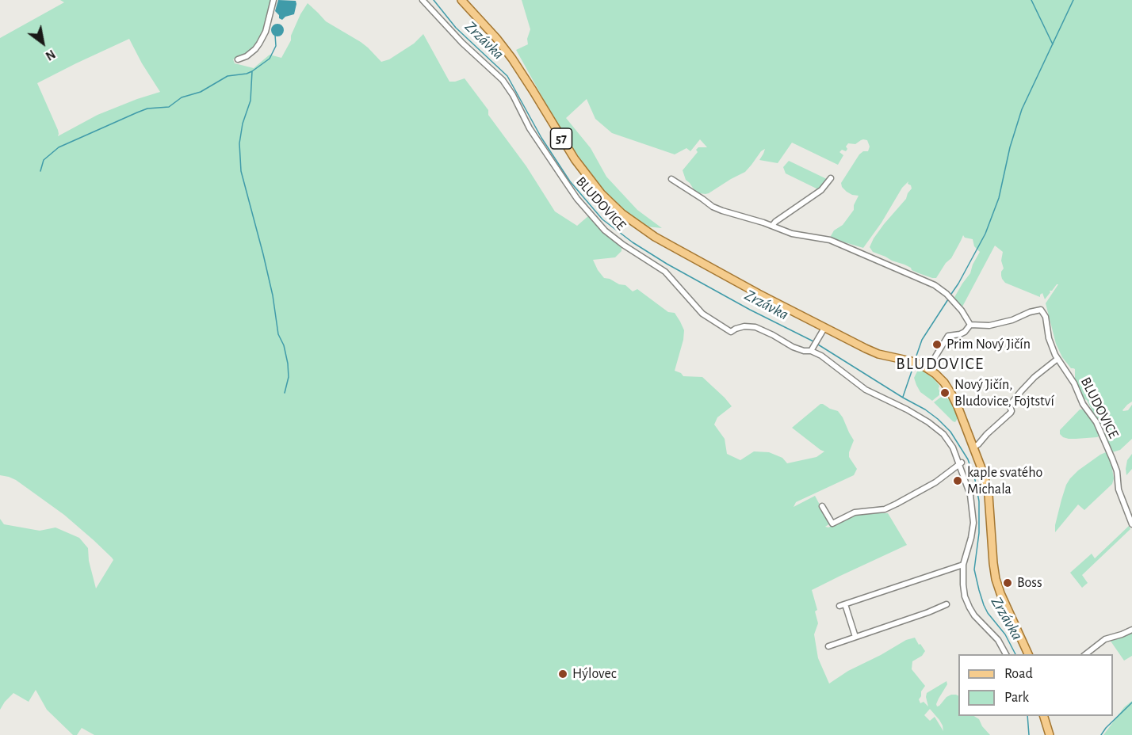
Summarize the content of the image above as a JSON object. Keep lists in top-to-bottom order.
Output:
{
  "streets": {
    "main road": ["57"],
    "street": ["BLUDOVICE"]
  },
  "crossings": [
    ["57", "BLUDOVICE"]
  ],
  "districts": ["BLUDOVICE"],
  "water": ["Zrzávka"],
  "places": [
    "Prim Nový Jičín",
    "Nový Jičín, Bludovice, Fojtství",
    "kaple svatého Michala",
    "Boss",
    "Hýlovec"
  ],
  "legend": ["Road", "Park"],
  "north": "bottom right"
}
